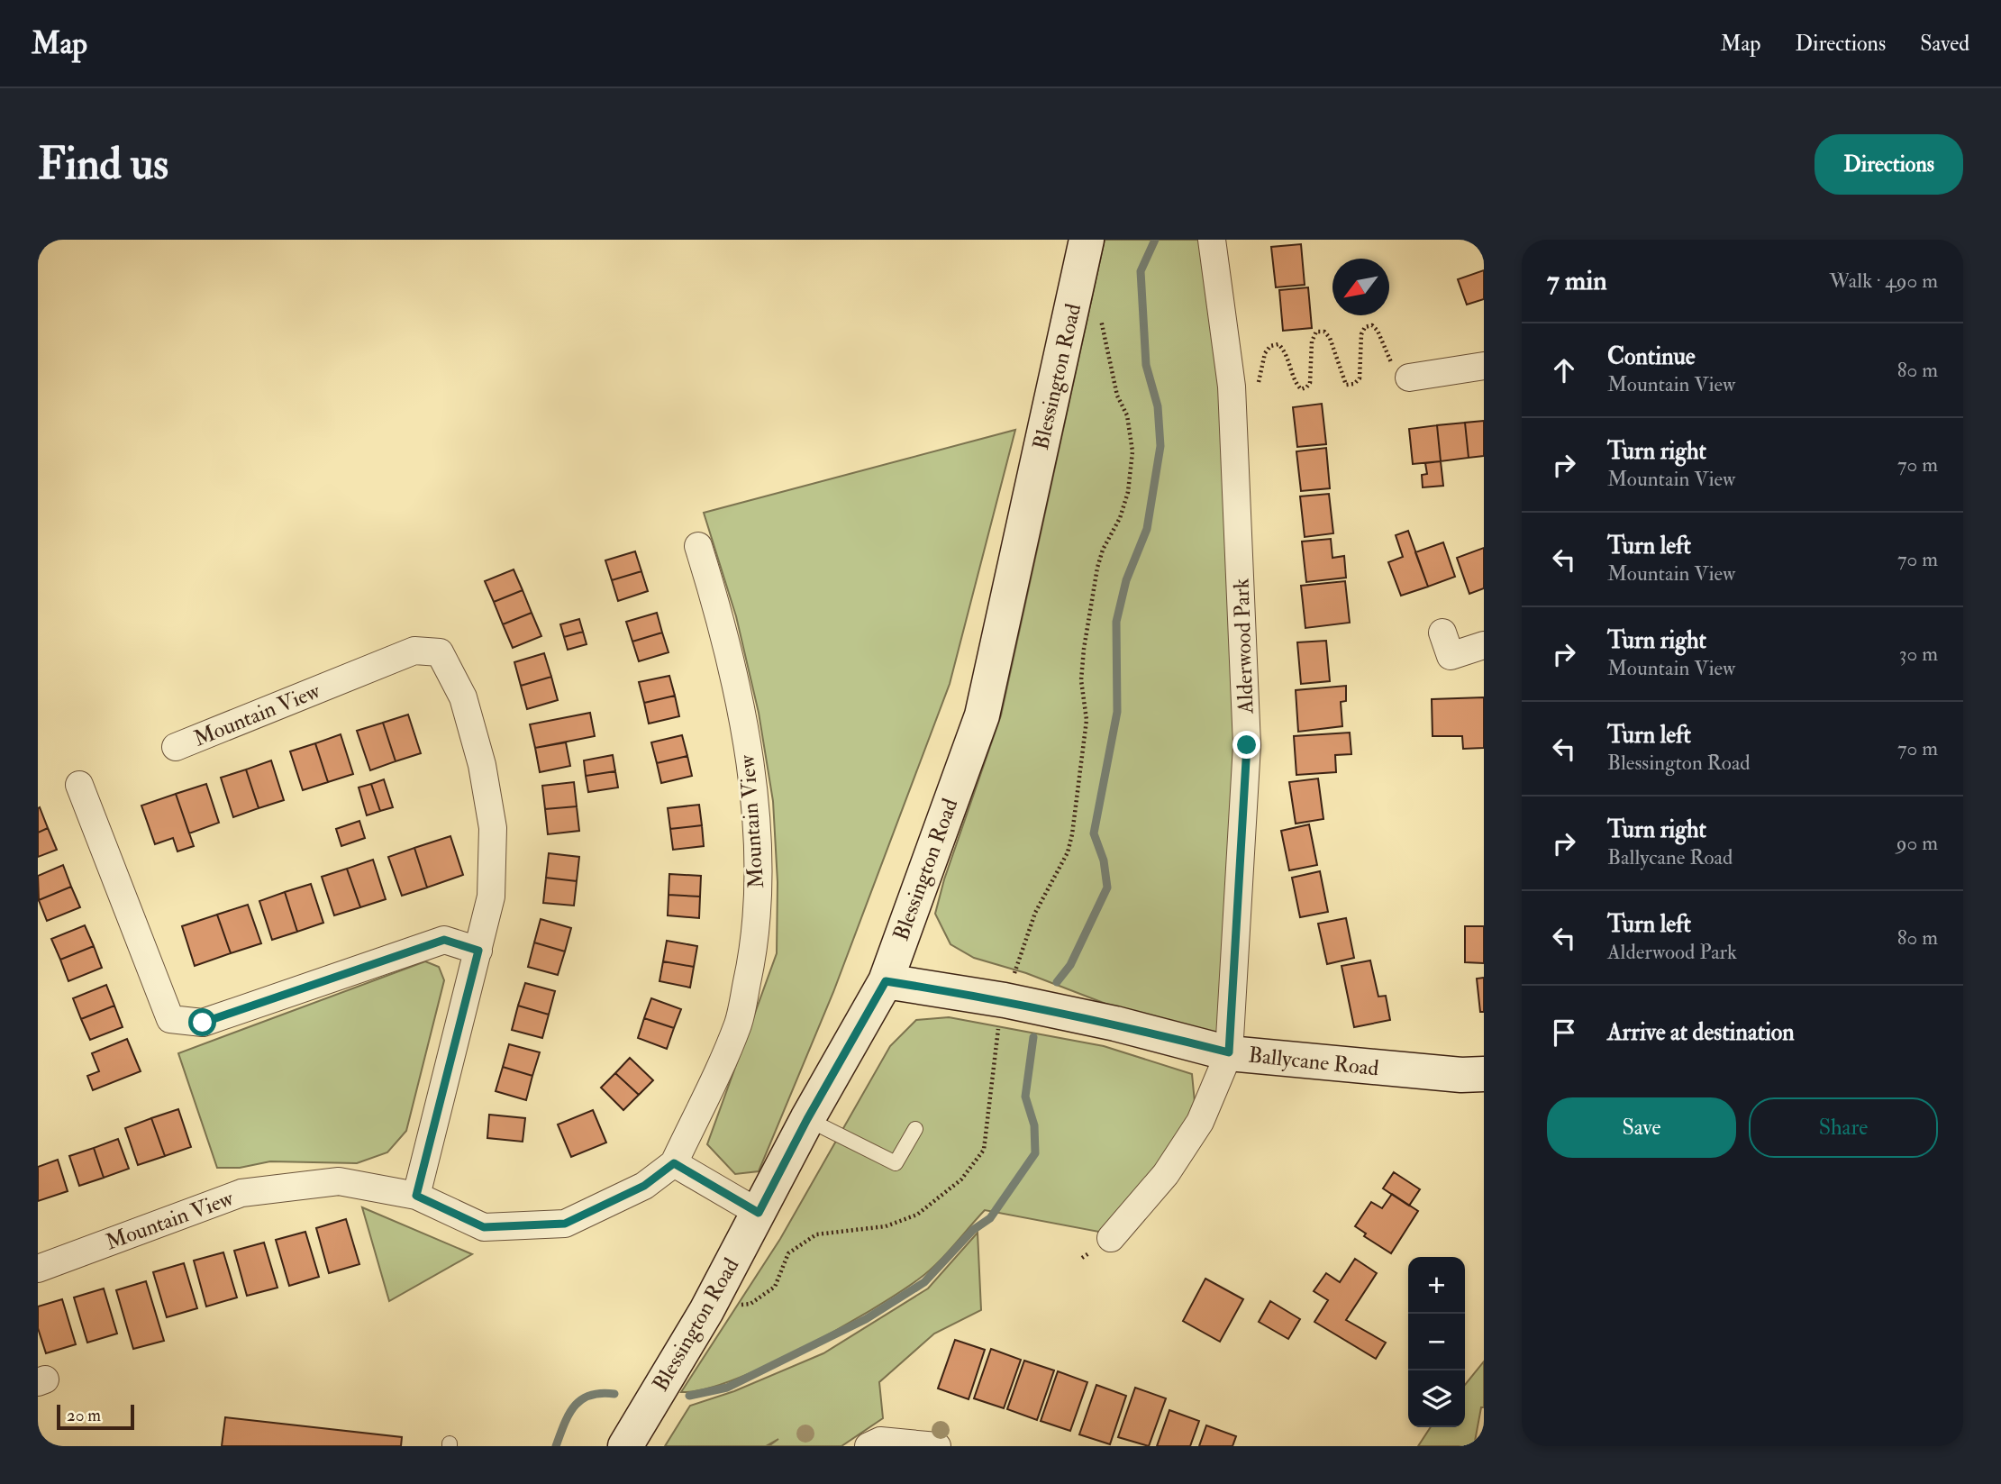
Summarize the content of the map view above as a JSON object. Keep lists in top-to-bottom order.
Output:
{
  "streets": {
    "main road": ["Blessington Road", "Ballycane Road"],
    "street": ["Alderwood Park", "Mountain View"]
  },
  "crossings": [
    ["Blessington Road", "Ballycane Road"],
    ["Alderwood Park", "Ballycane Road"]
  ],
  "scale_bar": "20 m",
  "north": "bottom left",
  "page": {
    "header": "Map",
    "nav": ["Map", "Directions", "Saved"],
    "buttons": [
      "Directions",
      ["Save", "Share"]
    ],
    "title": "Find us",
    "heading": ["7 min", "Walk · 490 m"],
    "list": [
      ["Continue", "Mountain View", "80 m"],
      ["Turn right", "Mountain View", "70 m"],
      ["Turn left", "Mountain View", "70 m"],
      ["Turn right", "Mountain View", "30 m"],
      ["Turn left", "Blessington Road", "70 m"],
      ["Turn right", "Ballycane Road", "90 m"],
      ["Turn left", "Alderwood Park", "80 m"],
      "Arrive at destination"
    ],
    "map_buttons": ["+", "−"],
    "scale": "20 m"
  }
}
